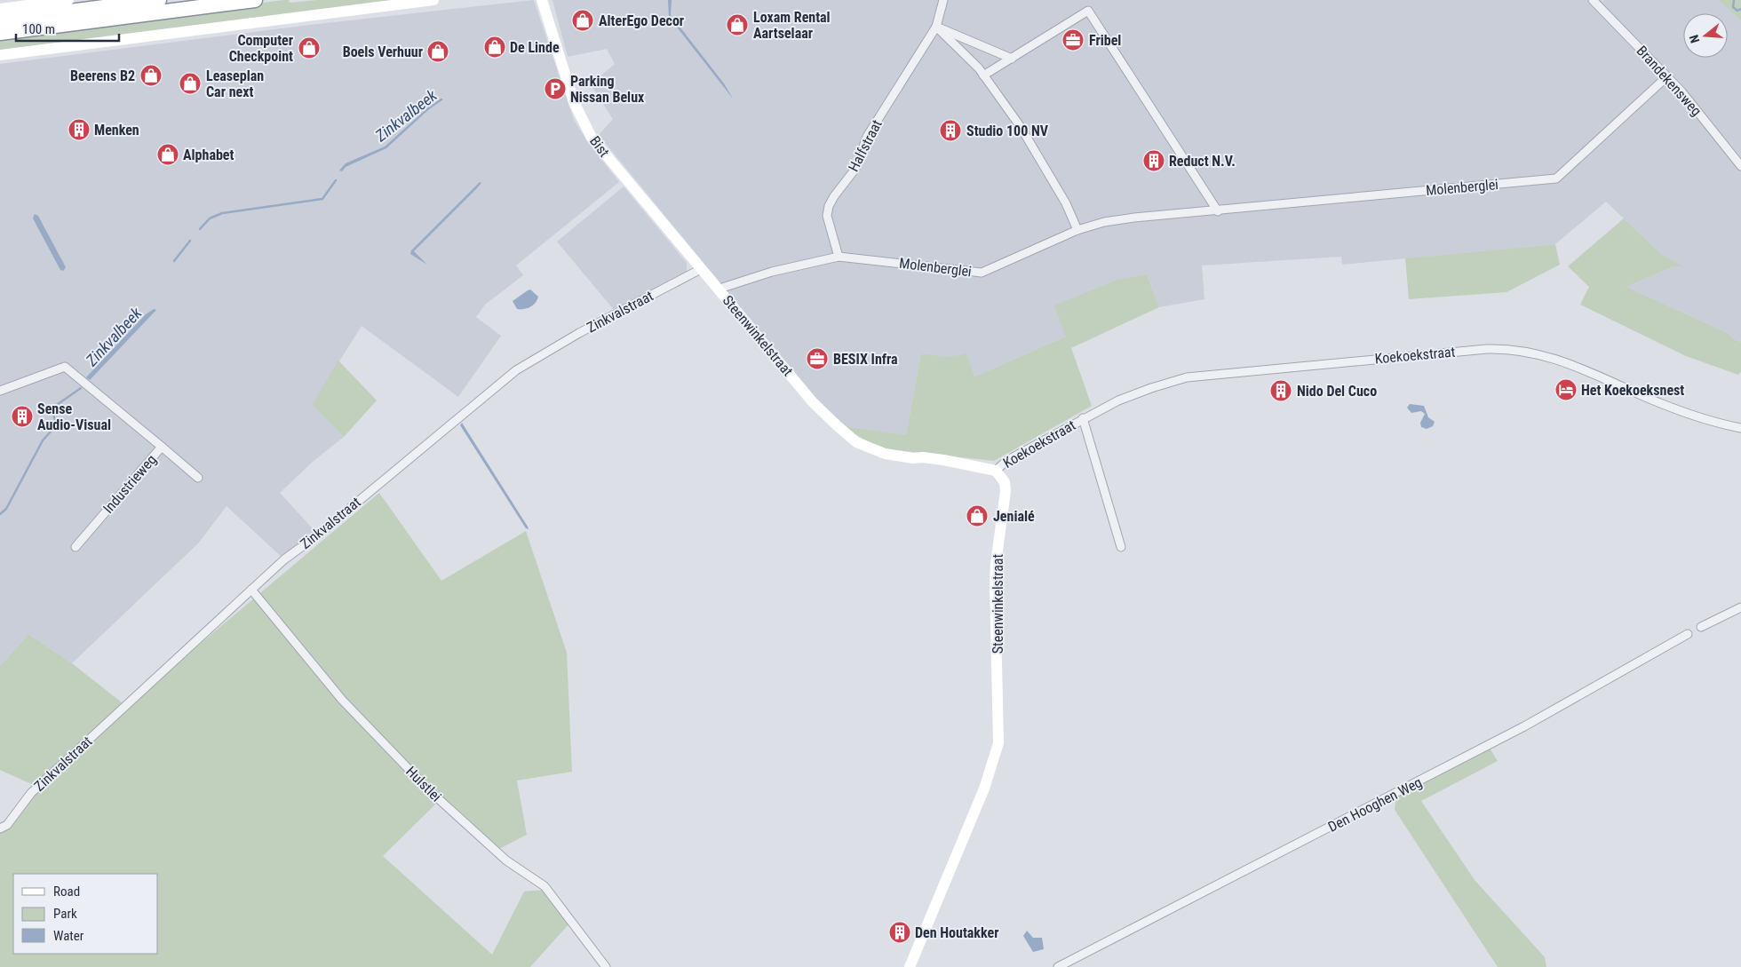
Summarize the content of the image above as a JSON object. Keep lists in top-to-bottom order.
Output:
{
  "streets": {
    "street": [
      "Brandekensweg",
      "Halfstraat",
      "Bist",
      "Molenberglei",
      "Zinkvalstraat",
      "Steenwinkelstraat",
      "Koekoekstraat",
      "Industrieweg",
      "Hulstlei",
      "Den Hooghen Weg"
    ]
  },
  "crossings": [
    ["Brandekensweg", "Molenberglei"],
    ["Halfstraat", "Molenberglei"],
    ["Bist", "Zinkvalstraat"],
    ["Bist", "Steenwinkelstraat"],
    ["Zinkvalstraat", "Steenwinkelstraat"],
    ["Zinkvalstraat", "Hulstlei"],
    ["Steenwinkelstraat", "Koekoekstraat"]
  ],
  "water": ["Zinkvalbeek"],
  "places": {
    "shop": [
      "AlterEgo Decor",
      "Loxam Rental Aartselaar",
      "De Linde",
      "Computer Checkpoint",
      "Boels Verhuur",
      "Beerens B2",
      "Leaseplan Car next",
      "Alphabet",
      "Jenialé"
    ],
    "office": ["Fribel", "BESIX Infra"],
    "parking": ["Parking Nissan Belux"],
    "building": [
      "Menken",
      "Studio 100 NV",
      "Reduct N.V.",
      "Nido Del Cuco",
      "Sense Audio-Visual",
      "Den Houtakker"
    ],
    "hotel": ["Het Koekoeksnest"]
  },
  "legend": ["Road", "Park", "Water"],
  "scale_bar": "100 m",
  "north": "left"
}
